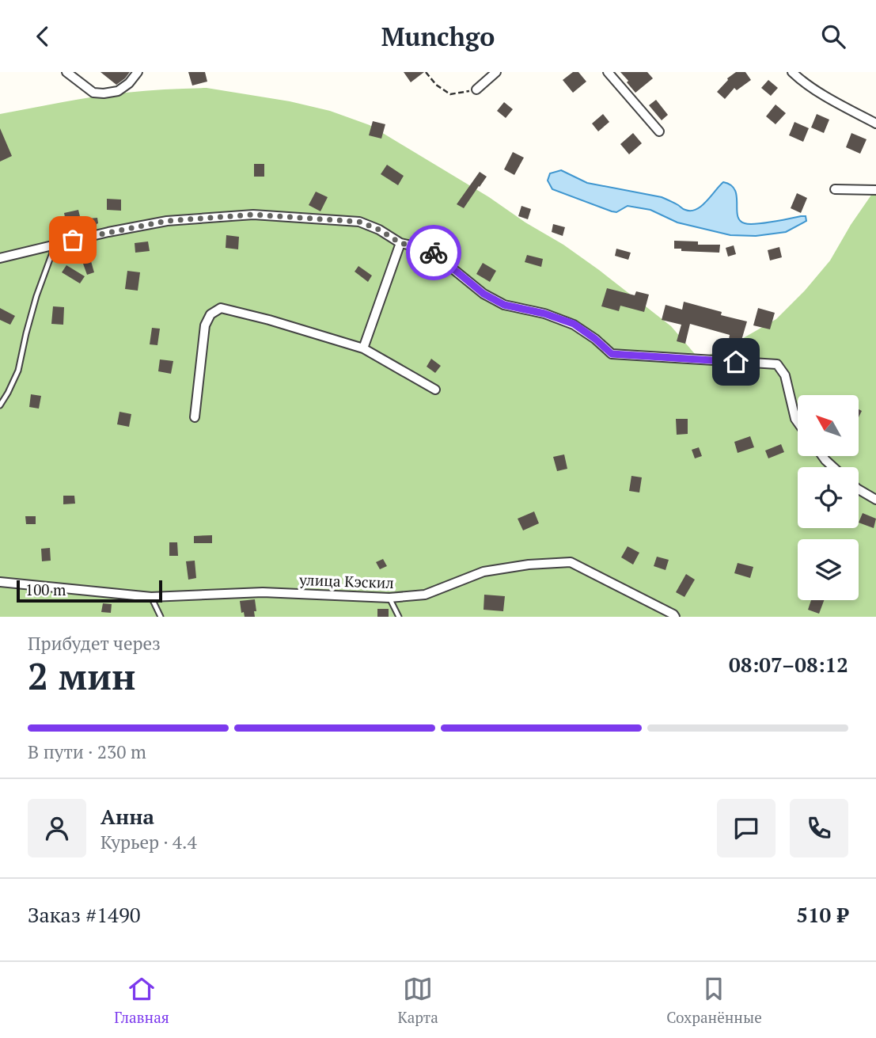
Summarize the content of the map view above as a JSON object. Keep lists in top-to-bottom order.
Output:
{
  "streets": {
    "street": ["улица Кэскил"]
  },
  "scale_bar": "100 m",
  "north": "top left",
  "page": {
    "header": "Munchgo",
    "scale": "100 m",
    "heading": ["2 мин", "Прибудет через", "08:07–08:12"],
    "panel": [
      "Анна",
      "Курьер · 4.4",
      "Заказ #1490",
      "510 ₽"
    ],
    "bar": "В пути · 230 m",
    "tabs": ["Главная", "Карта", "Сохранённые"]
  }
}
